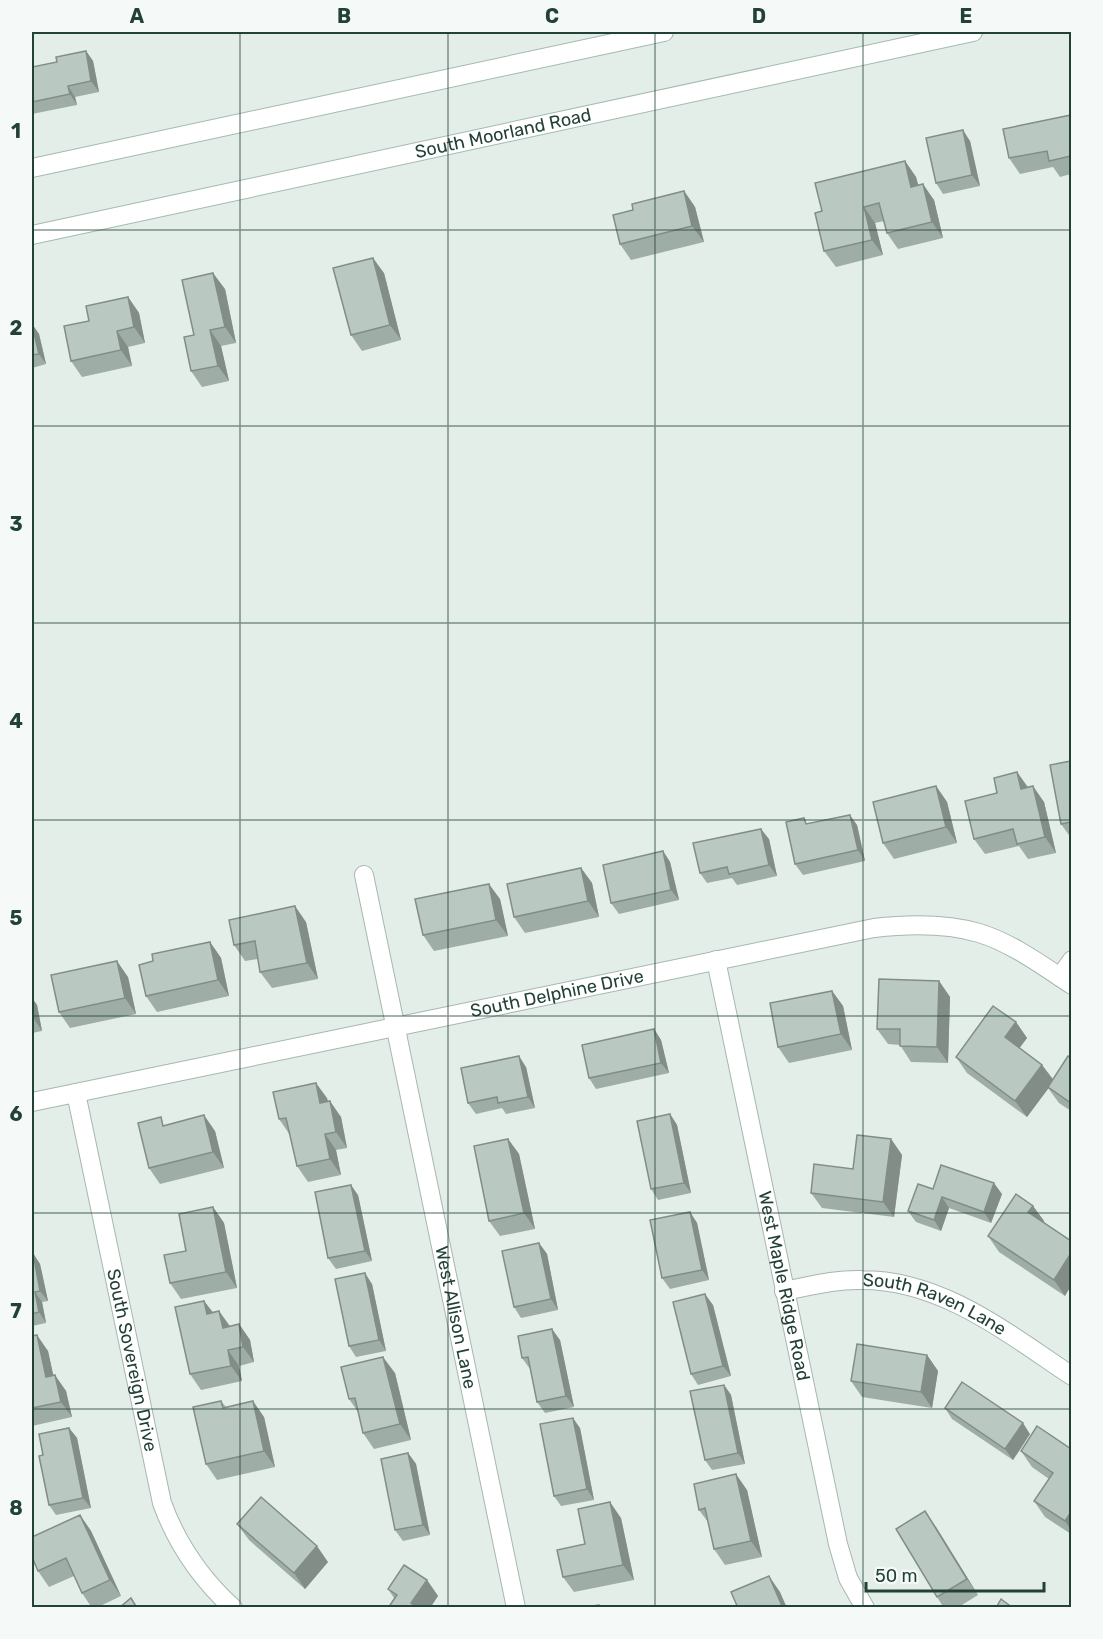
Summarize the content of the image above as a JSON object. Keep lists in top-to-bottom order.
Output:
{
  "streets": {
    "street": [
      "South Moorland Road",
      "South Delphine Drive",
      "West Maple Ridge Road",
      "South Raven Lane",
      "West Allison Lane",
      "South Sovereign Drive"
    ]
  },
  "crossings": [
    ["South Delphine Drive", "West Maple Ridge Road"],
    ["South Delphine Drive", "West Allison Lane"],
    ["South Delphine Drive", "South Sovereign Drive"],
    ["West Maple Ridge Road", "South Raven Lane"]
  ],
  "scale_bar": "50 m",
  "grid": {
    "columns": [
      "A",
      "B",
      "C",
      "D",
      "E"
    ],
    "rows": [
      "1",
      "2",
      "3",
      "4",
      "5",
      "6",
      "7",
      "8"
    ]
  }
}
